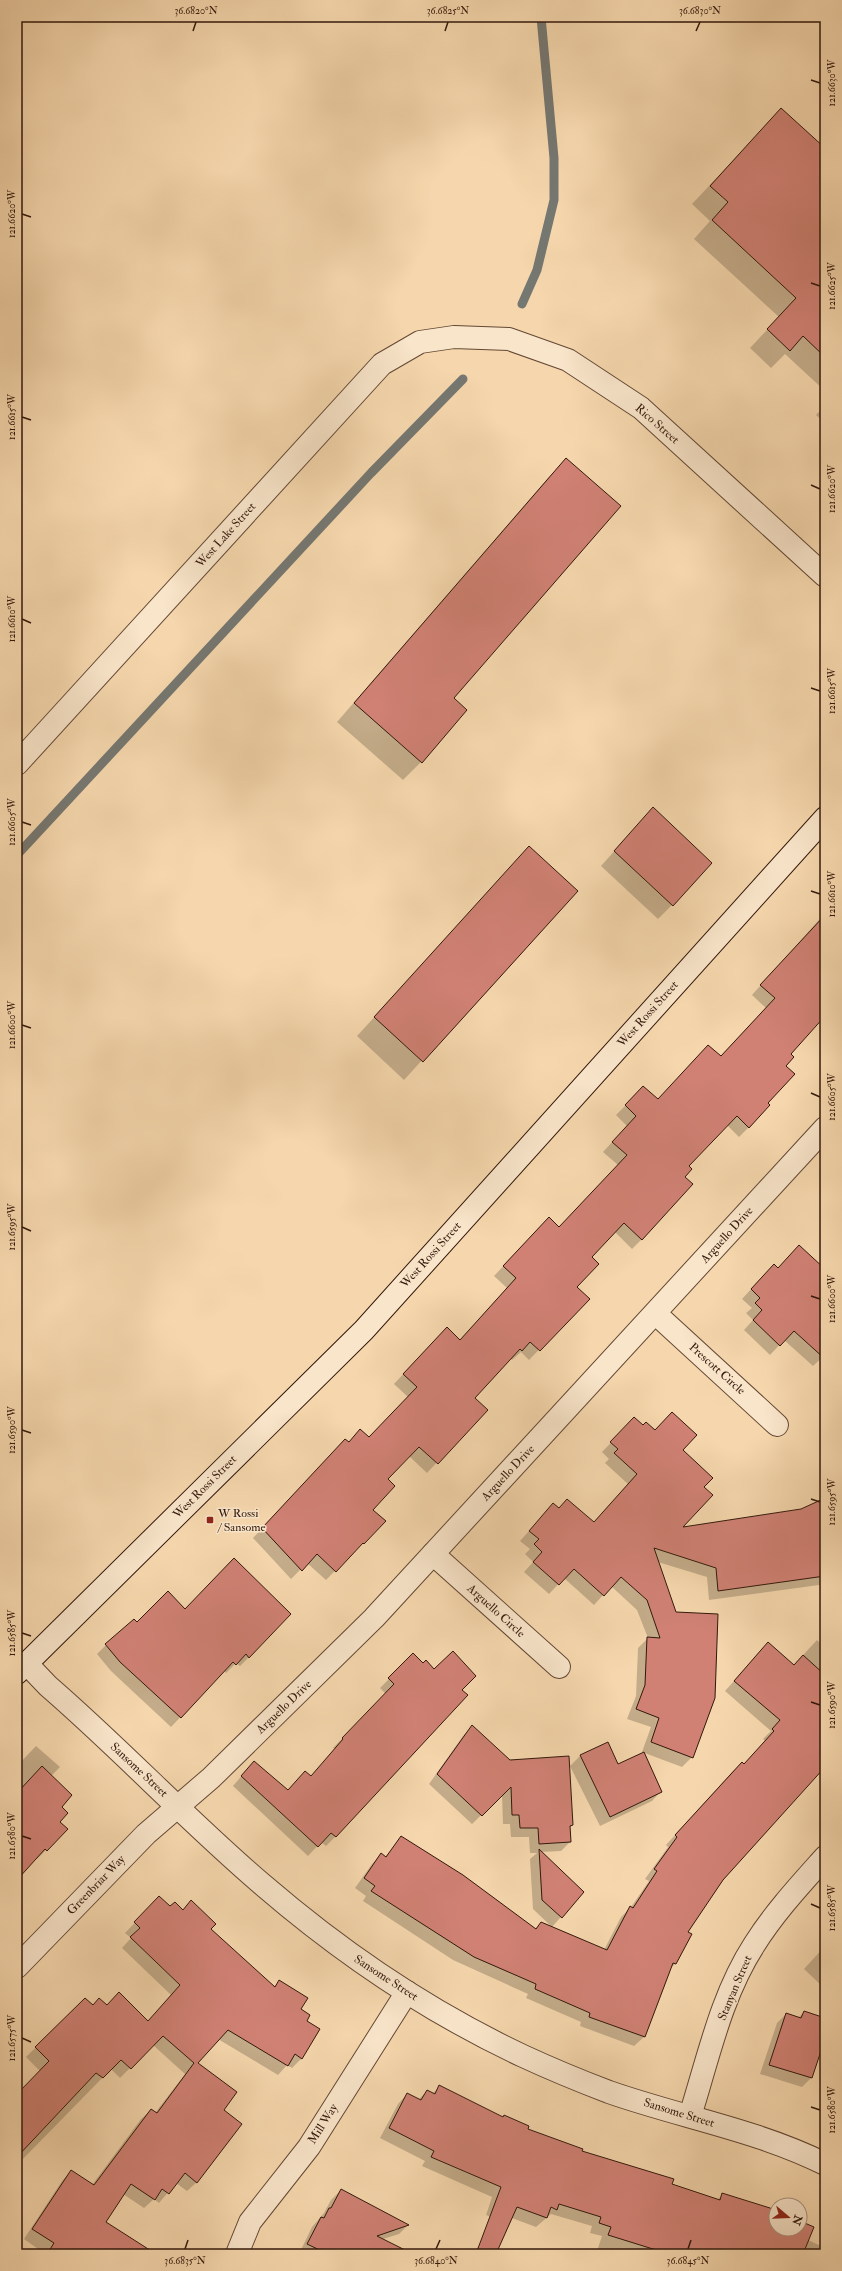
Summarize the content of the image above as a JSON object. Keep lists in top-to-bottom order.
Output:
{
  "streets": {
    "street": [
      "Rico Street",
      "West Lake Street",
      "West Rossi Street",
      "Arguello Drive",
      "Prescott Circle",
      "Arguello Circle",
      "Sansome Street",
      "Greenbriar Way",
      "Stanyan Street",
      "Mill Way"
    ]
  },
  "crossings": [
    ["Rico Street", "West Lake Street"],
    ["West Rossi Street", "Sansome Street"],
    ["Arguello Drive", "Prescott Circle"],
    ["Arguello Drive", "Arguello Circle"],
    ["Arguello Drive", "Sansome Street"],
    ["Arguello Drive", "Greenbriar Way"],
    ["Sansome Street", "Greenbriar Way"],
    ["Sansome Street", "Stanyan Street"],
    ["Sansome Street", "Mill Way"]
  ],
  "places": {
    "transit": ["W Rossi / Sansome"]
  },
  "north": "right",
  "coordinates": [
    "36.6820°N",
    "36.6825°N",
    "36.6830°N",
    "121.6630°W",
    "121.6620°W",
    "121.6625°W",
    "121.6615°W",
    "121.6610°W",
    "121.6605°W",
    "121.6600°W",
    "121.6595°W",
    "121.6590°W",
    "121.6585°W",
    "121.6580°W",
    "121.6575°W",
    "36.6835°N",
    "36.6840°N",
    "36.6845°N"
  ]
}
